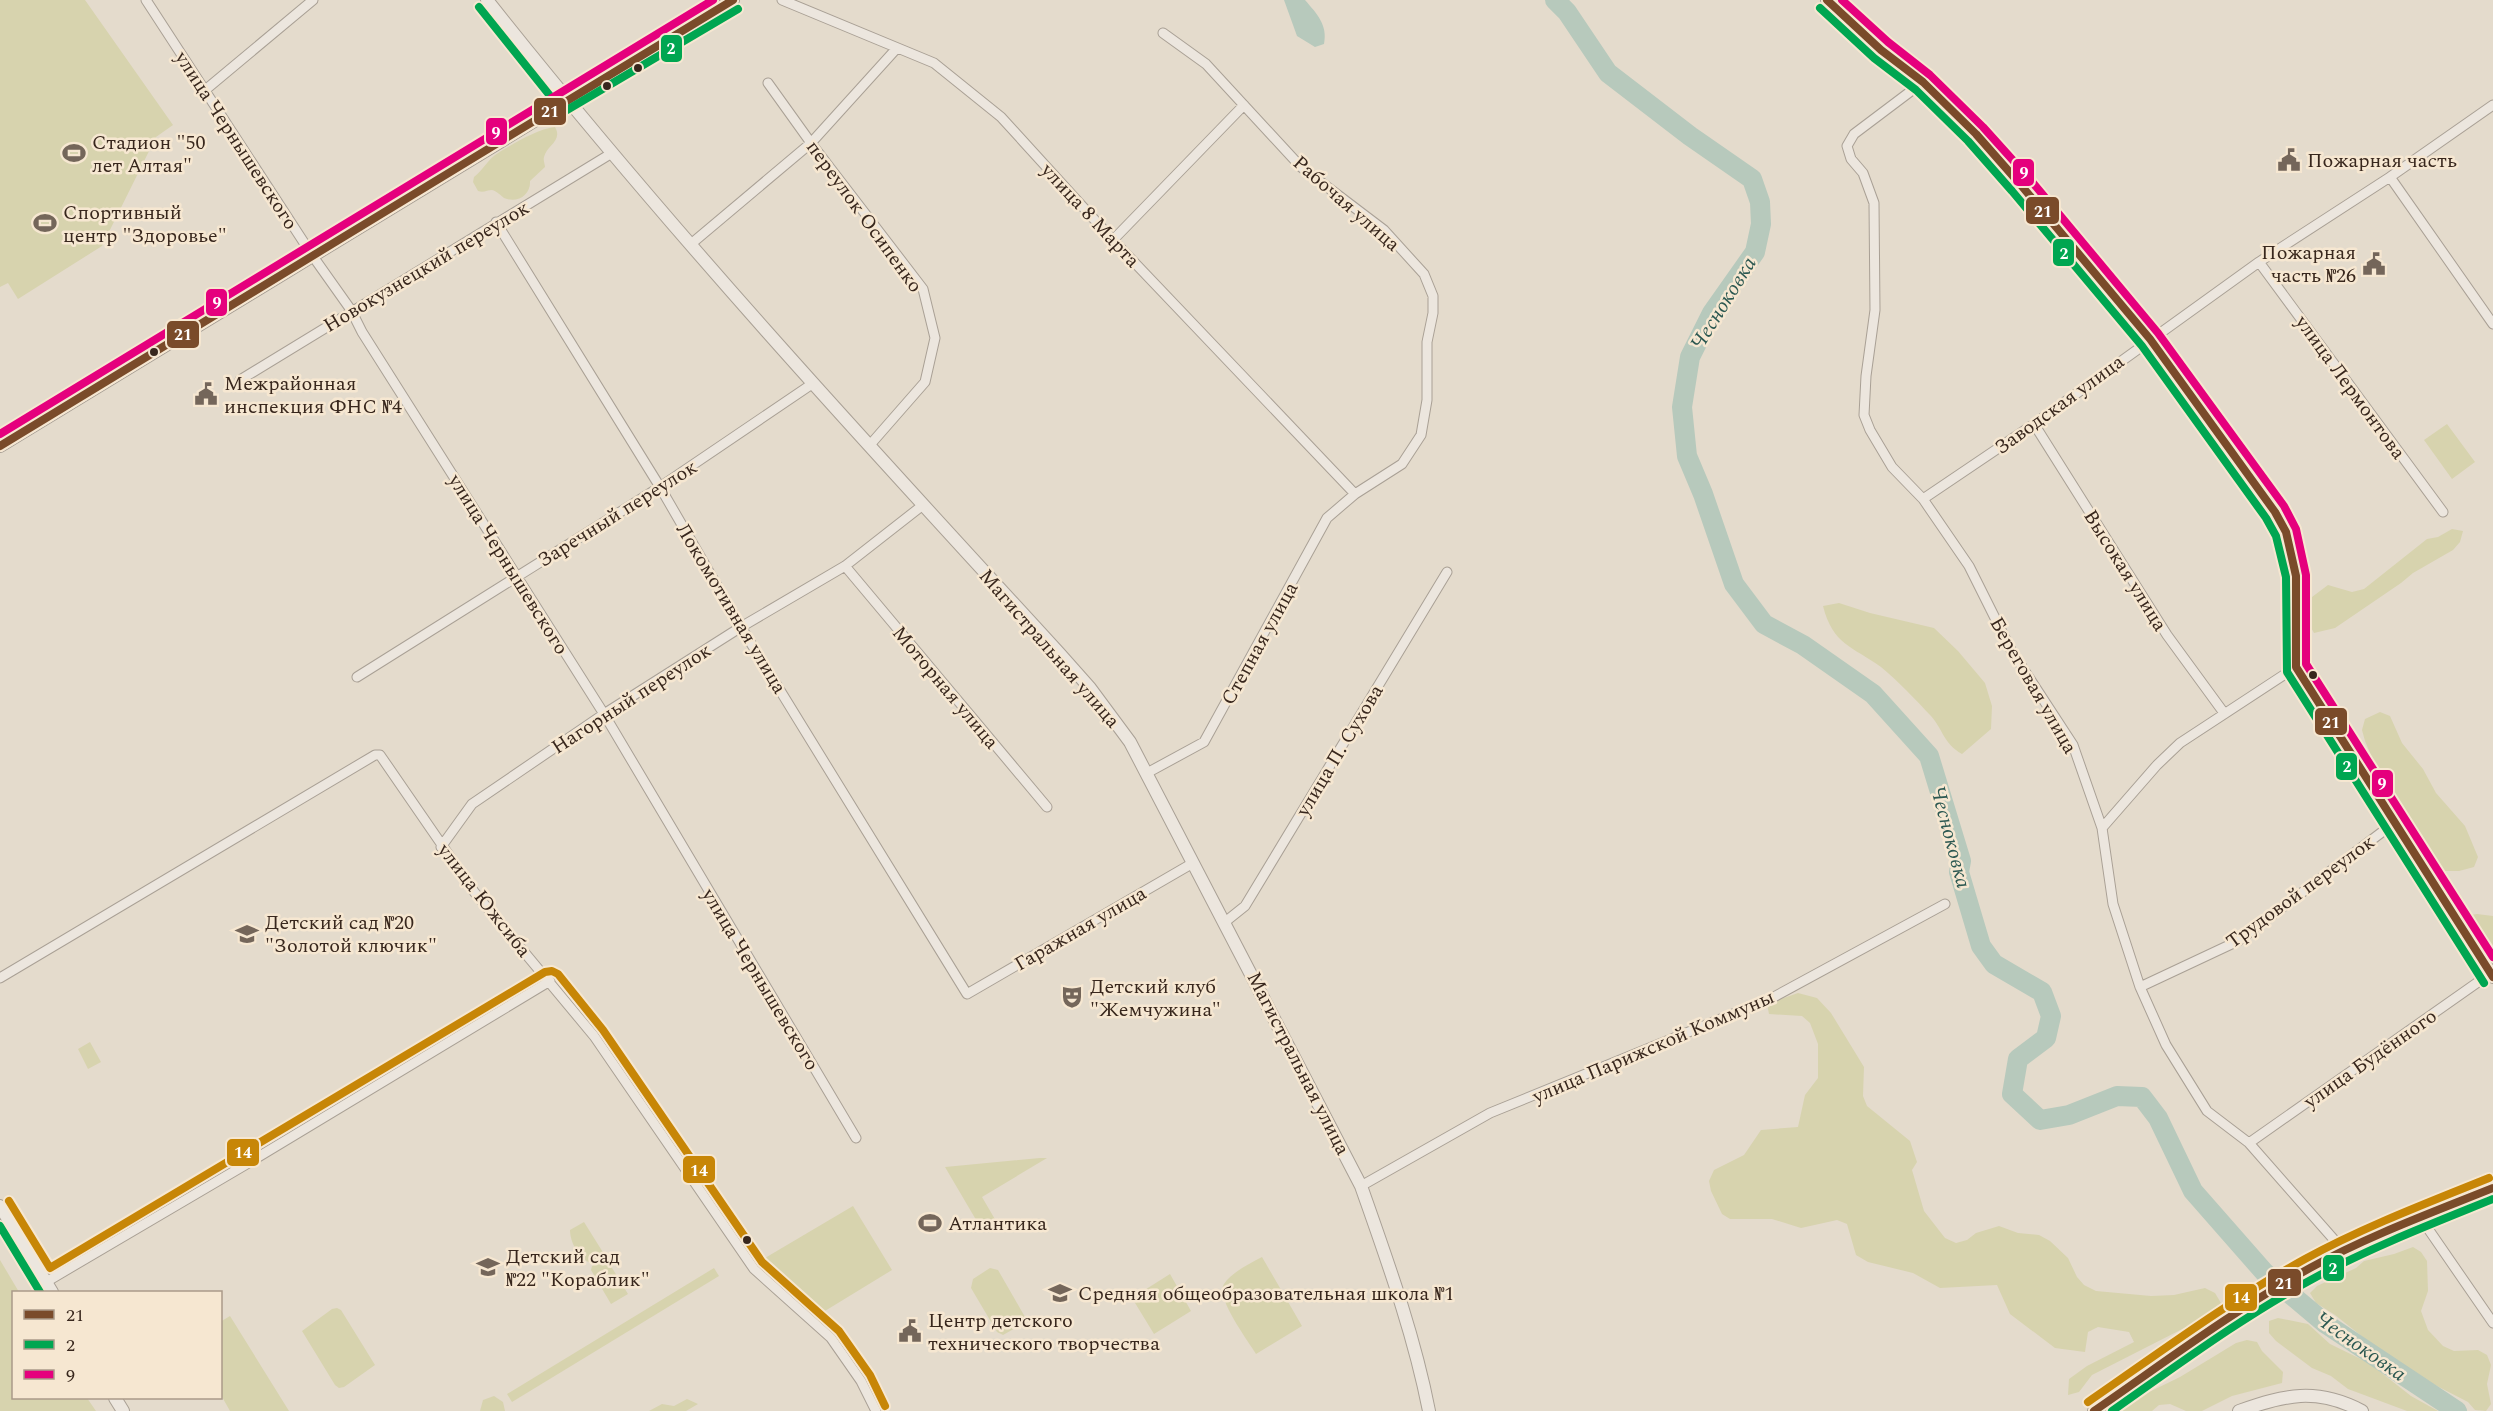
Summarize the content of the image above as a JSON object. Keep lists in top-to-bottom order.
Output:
{
  "streets": {
    "street": [
      "улица Чернышевского",
      "Рабочая улица",
      "улица 8 Марта",
      "переулок Осипенко",
      "Новокузнецкий переулок",
      "улица Лермонтова",
      "Заводская улица",
      "Заречный переулок",
      "Высокая улица",
      "Локомотивная улица",
      "Степная улица",
      "Магистральная улица",
      "Береговая улица",
      "Моторная улица",
      "Нагорный переулок",
      "улица П. Сухова",
      "Трудовой переулок",
      "улица Южсиба",
      "Гаражная улица",
      "улица Парижской Коммуны",
      "улица Будённого"
    ]
  },
  "crossings": [
    ["улица Чернышевского", "Новокузнецкий переулок"],
    ["улица Чернышевского", "Заречный переулок"],
    ["улица Чернышевского", "Нагорный переулок"],
    ["Рабочая улица", "улица 8 Марта"],
    ["Рабочая улица", "Степная улица"],
    ["улица 8 Марта", "Степная улица"],
    ["переулок Осипенко", "Магистральная улица"],
    ["Новокузнецкий переулок", "Локомотивная улица"],
    ["Новокузнецкий переулок", "Магистральная улица"],
    ["улица Лермонтова", "Заводская улица"],
    ["Заводская улица", "Высокая улица"],
    ["Заводская улица", "Береговая улица"],
    ["Заречный переулок", "Локомотивная улица"],
    ["Заречный переулок", "Магистральная улица"],
    ["Локомотивная улица", "Нагорный переулок"],
    ["Локомотивная улица", "Гаражная улица"],
    ["Степная улица", "Магистральная улица"],
    ["Магистральная улица", "Нагорный переулок"],
    ["Магистральная улица", "улица П. Сухова"],
    ["Магистральная улица", "Гаражная улица"],
    ["Магистральная улица", "улица Парижской Коммуны"],
    ["Береговая улица", "Трудовой переулок"],
    ["Береговая улица", "улица Будённого"],
    ["Моторная улица", "Нагорный переулок"],
    ["Нагорный переулок", "улица Южсиба"]
  ],
  "water": ["Чесноковка"],
  "places": {
    "sports": ["Стадион \"50 лет Алтая\"", "Спортивный центр \"Здоровье\"", "Атлантика"],
    "public building": [
      "Пожарная часть",
      "Пожарная часть №26",
      "Межрайонная инспекция ФНС №4",
      "Центр детского технического творчества"
    ],
    "school or university": ["Детский сад №20 \"Золотой ключик\"", "Детский сад №22 \"Кораблик\"", "Средняя общеобразовательная школа №1"],
    "theatre": ["Детский клуб \"Жемчужина\""]
  },
  "lines": [
    "transit line 21",
    "transit line 9",
    "transit line 2",
    "transit line 14"
  ],
  "legend": ["21", "2", "9"]
}
